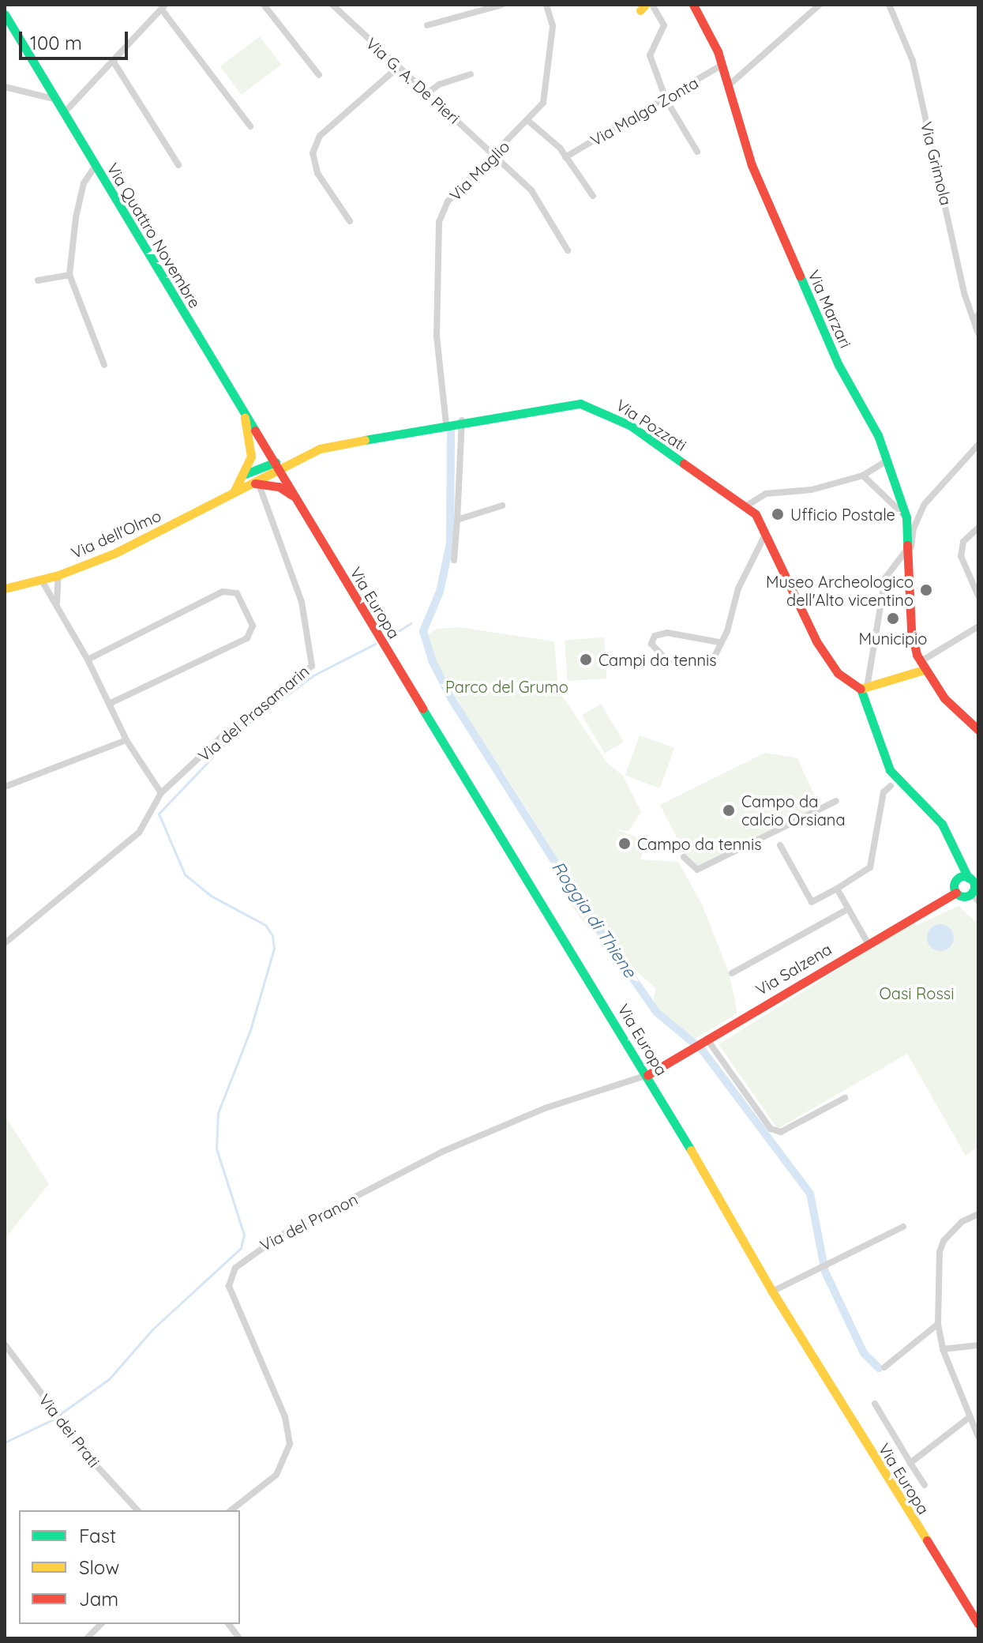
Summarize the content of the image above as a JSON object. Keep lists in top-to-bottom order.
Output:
{
  "streets": {
    "main road": [
      "Via Quattro Novembre",
      "Via Marzari",
      "Via Pozzati",
      "Via dell'Olmo",
      "Via Europa",
      "Via Salzena"
    ],
    "street": [
      "Via G. A. De Pieri",
      "Via Malga Zonta",
      "Via Grimola",
      "Via Maglio",
      "Via del Prasamarin",
      "Via del Pranon",
      "Via dei Prati"
    ]
  },
  "crossings": [
    ["Via G. A. De Pieri", "Via Maglio"],
    ["Via Malga Zonta", "Via Marzari"],
    ["Via Maglio", "Via Pozzati"],
    ["Via Quattro Novembre", "Via Pozzati"],
    ["Via Quattro Novembre", "Via dell'Olmo"],
    ["Via Quattro Novembre", "Via Europa"],
    ["Via Pozzati", "Via dell'Olmo"],
    ["Via Pozzati", "Via Europa"],
    ["Via dell'Olmo", "Via Europa"],
    ["Via dell'Olmo", "Via del Prasamarin"],
    ["Via Europa", "Via Salzena"],
    ["Via Europa", "Via del Pranon"],
    ["Via Salzena", "Via del Pranon"]
  ],
  "water": ["Roggia di Thiene"],
  "parks": ["Parco del Grumo", "Oasi Rossi"],
  "places": [
    "Ufficio Postale",
    "Museo Archeologico dell'Alto vicentino",
    "Municipio",
    "Campi da tennis",
    "Campo da calcio Orsiana",
    "Campo da tennis"
  ],
  "legend": ["Fast", "Slow", "Jam"],
  "scale_bar": "100 m"
}
